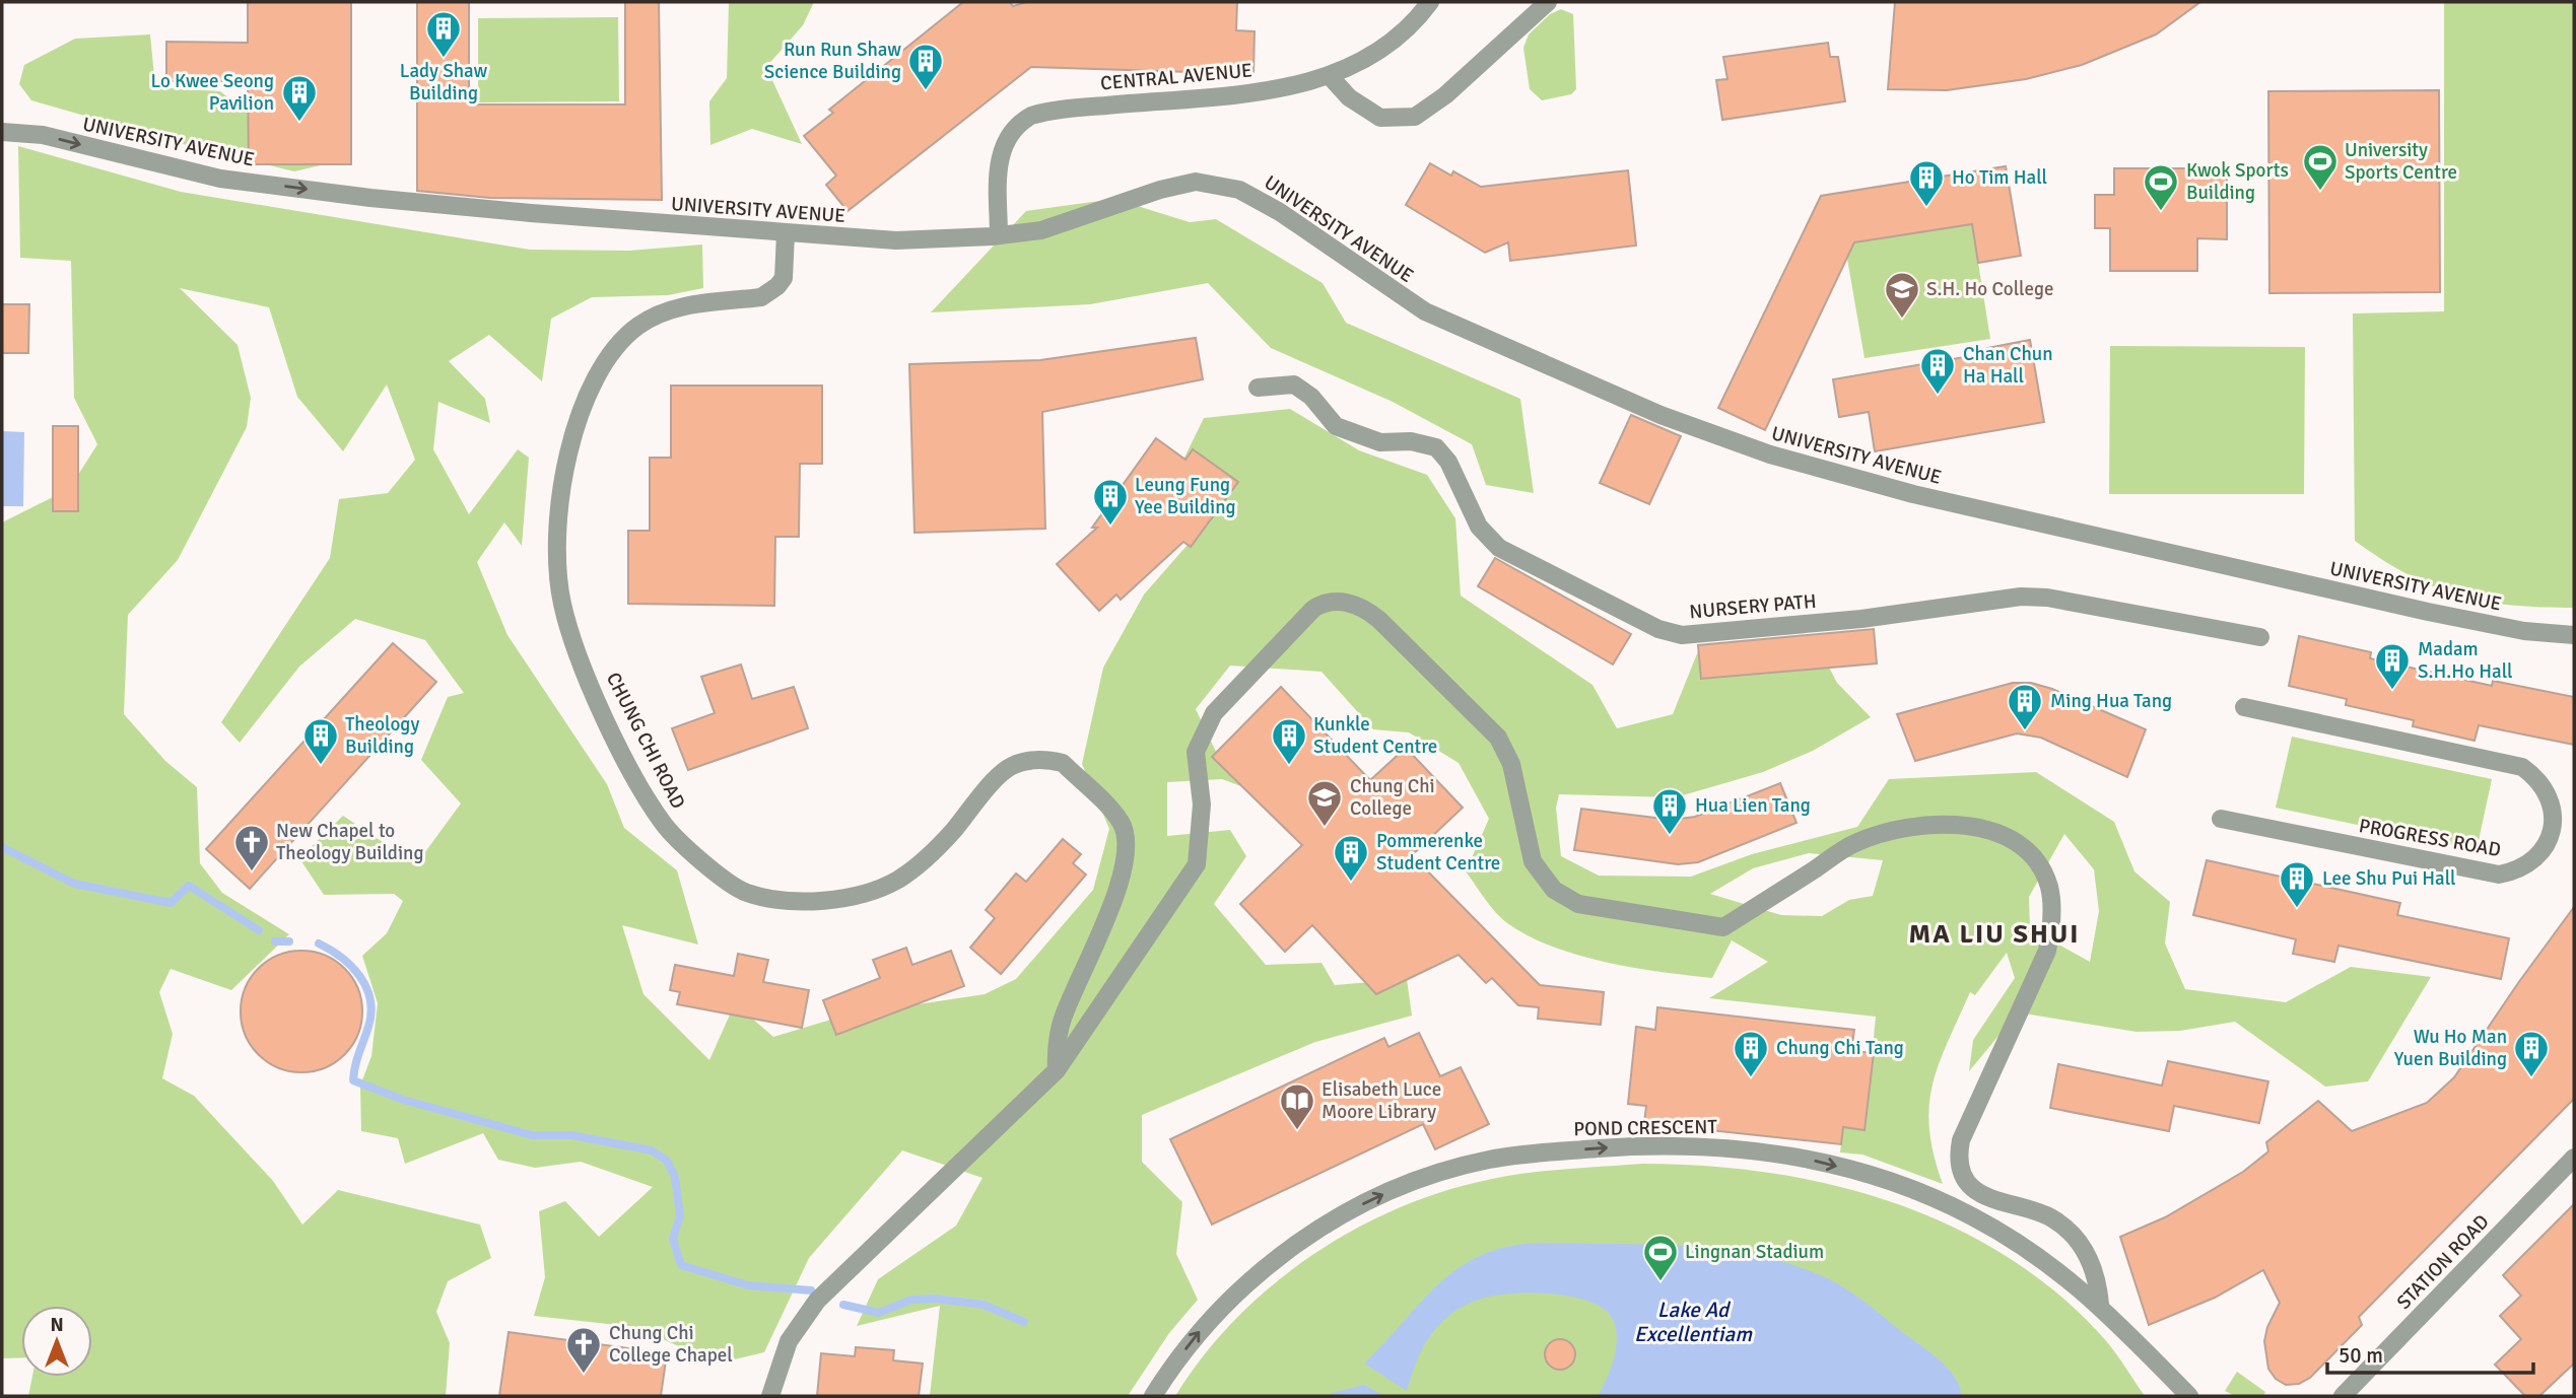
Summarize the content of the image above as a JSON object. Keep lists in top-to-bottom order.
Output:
{
  "streets": {
    "street": [
      "CENTRAL AVENUE",
      "UNIVERSITY AVENUE",
      "NURSERY PATH",
      "CHUNG CHI ROAD",
      "PROGRESS ROAD",
      "POND CRESCENT",
      "STATION ROAD"
    ]
  },
  "crossings": [
    ["CENTRAL AVENUE", "UNIVERSITY AVENUE"],
    ["UNIVERSITY AVENUE", "CHUNG CHI ROAD"]
  ],
  "one_way": ["POND CRESCENT"],
  "districts": ["MA LIU SHUI"],
  "water": ["Lake Ad Excellentiam"],
  "places": {
    "building": [
      "Lady Shaw Building",
      "Run Run Shaw Science Building",
      "Lo Kwee Seong Pavilion",
      "Ho Tim Hall",
      "Chan Chun Ha Hall",
      "Leung Fung Yee Building",
      "Madam S.H.Ho Hall",
      "Ming Hua Tang",
      "Theology Building",
      "Kunkle Student Centre",
      "Hua Lien Tang",
      "Pommerenke Student Centre",
      "Lee Shu Pui Hall",
      "Chung Chi Tang",
      "Wu Ho Man Yuen Building"
    ],
    "sports": ["University Sports Centre", "Kwok Sports Building", "Lingnan Stadium"],
    "school or university": ["S.H. Ho College", "Chung Chi College"],
    "church": ["New Chapel to Theology Building", "Chung Chi College Chapel"],
    "library": ["Elisabeth Luce Moore Library"]
  },
  "scale_bar": "50 m",
  "north": "top"
}
